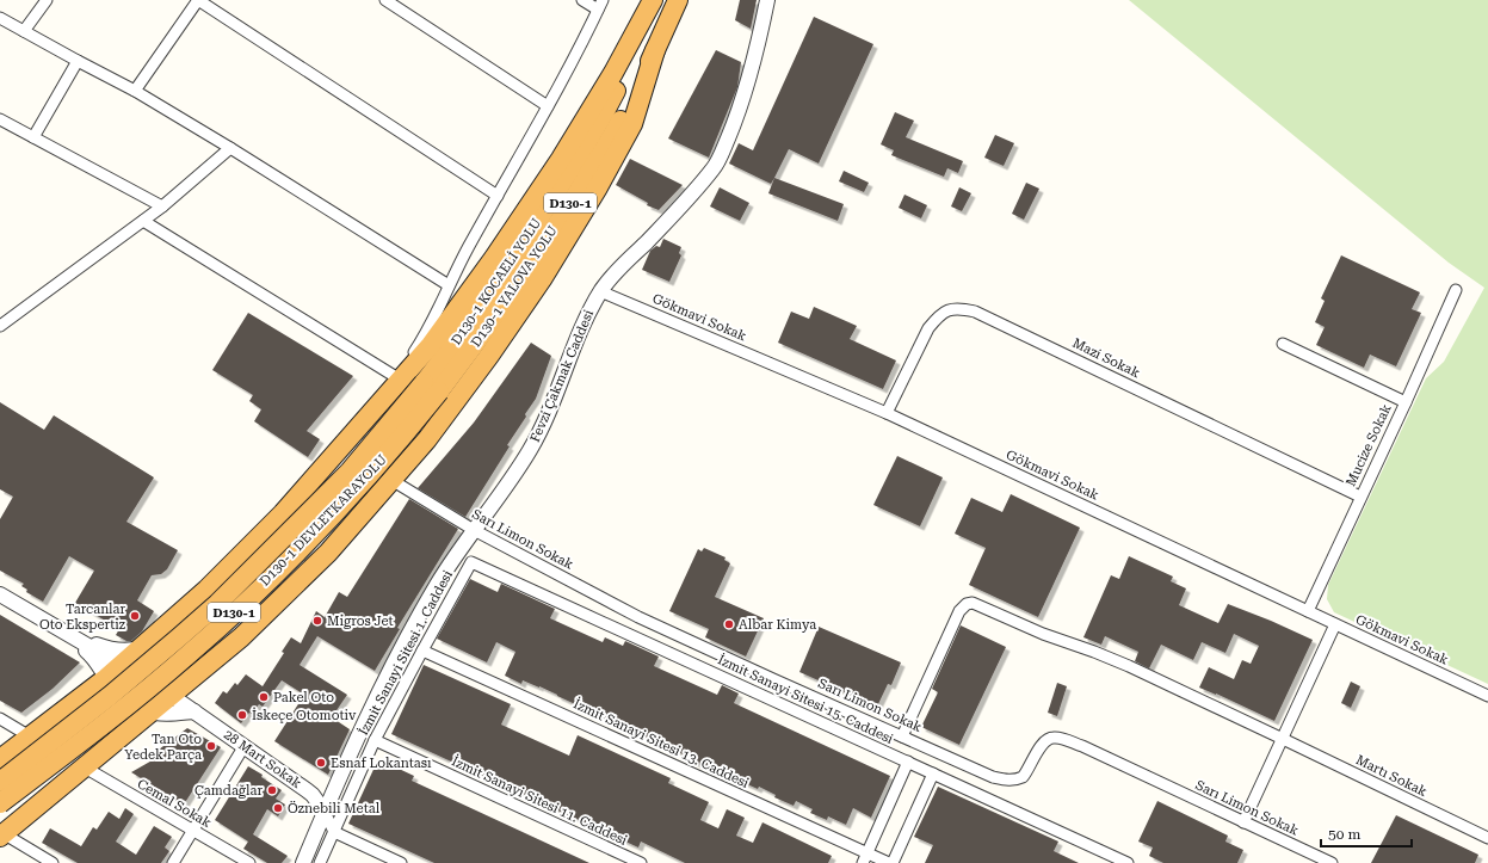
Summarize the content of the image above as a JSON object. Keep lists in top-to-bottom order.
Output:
{
  "streets": {
    "highway": [
      "D130-1",
      "D130-1 KOCAELİ YOLU",
      "D130-1 YALOVA YOLU",
      "D130-1 DEVLETKARAYOLU"
    ],
    "street": [
      "Gökmavi Sokak",
      "Mazi Sokak",
      "Fevzi Çakmak Caddesi",
      "Mucize Sokak",
      "Sarı Limon Sokak",
      "İzmit Sanayi Sitesi 1. Caddesi",
      "İzmit Sanayi Sitesi 15. Caddesi",
      "İzmit Sanayi Sitesi 13. Caddesi",
      "28 Mart Sokak",
      "Martı Sokak",
      "İzmit Sanayi Sitesi 11. Caddesi",
      "Cemal Sokak"
    ]
  },
  "crossings": [
    ["D130-1 KOCAELİ YOLU", "D130-1 YALOVA YOLU"],
    ["D130-1 KOCAELİ YOLU", "D130-1 DEVLETKARAYOLU"],
    ["D130-1 YALOVA YOLU", "D130-1 DEVLETKARAYOLU"],
    ["Gökmavi Sokak", "Mazi Sokak"],
    ["Gökmavi Sokak", "Fevzi Çakmak Caddesi"],
    ["Gökmavi Sokak", "Mucize Sokak"],
    ["Mazi Sokak", "Mucize Sokak"],
    ["Fevzi Çakmak Caddesi", "Sarı Limon Sokak"],
    ["Fevzi Çakmak Caddesi", "28 Mart Sokak"],
    ["Sarı Limon Sokak", "Martı Sokak"],
    ["İzmit Sanayi Sitesi 1. Caddesi", "İzmit Sanayi Sitesi 15. Caddesi"],
    ["İzmit Sanayi Sitesi 1. Caddesi", "İzmit Sanayi Sitesi 13. Caddesi"],
    ["İzmit Sanayi Sitesi 1. Caddesi", "İzmit Sanayi Sitesi 11. Caddesi"]
  ],
  "places": [
    "Tarcanlar Oto Ekspertiz",
    "Migros Jet",
    "Albar Kimya",
    "Pakel Oto",
    "İskeçe Otomotiv",
    "Tan Oto Yedek Parça",
    "Esnaf Lokantası",
    "Çamdağlar",
    "Öznebili Metal"
  ],
  "scale_bar": "50 m"
}
